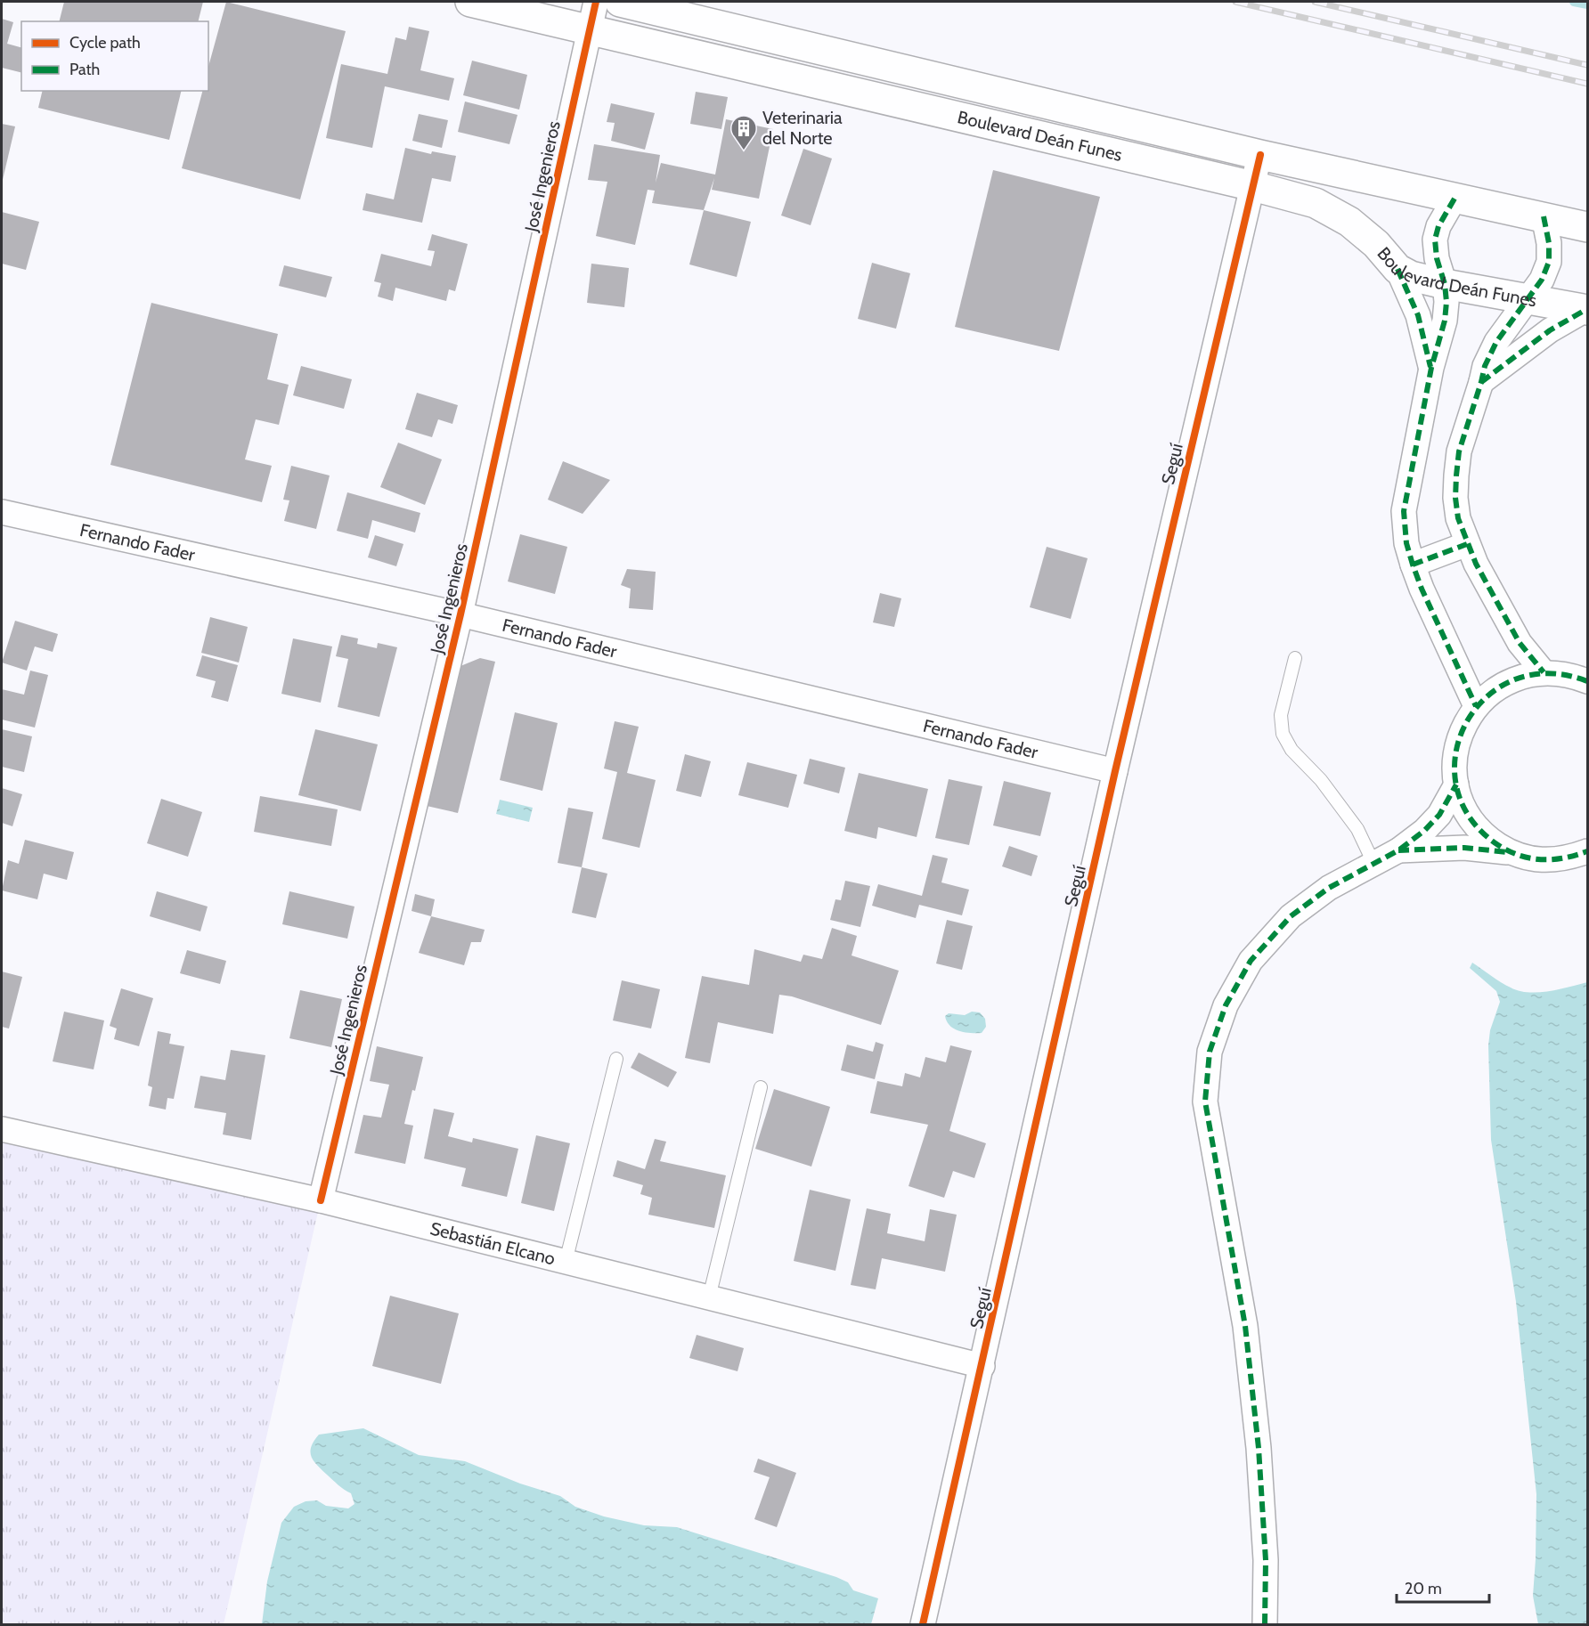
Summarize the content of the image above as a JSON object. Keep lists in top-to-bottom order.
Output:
{
  "streets": {
    "main road": ["Boulevard Deán Funes"],
    "street": [
      "José Ingenieros",
      "Seguí",
      "Fernando Fader",
      "Sebastián Elcano"
    ]
  },
  "crossings": [
    ["Boulevard Deán Funes", "José Ingenieros"],
    ["Boulevard Deán Funes", "Seguí"],
    ["José Ingenieros", "Fernando Fader"],
    ["José Ingenieros", "Sebastián Elcano"],
    ["Seguí", "Fernando Fader"],
    ["Seguí", "Sebastián Elcano"]
  ],
  "places": {
    "building": ["Veterinaria del Norte"]
  },
  "legend": ["Cycle path", "Path"],
  "scale_bar": "20 m"
}
